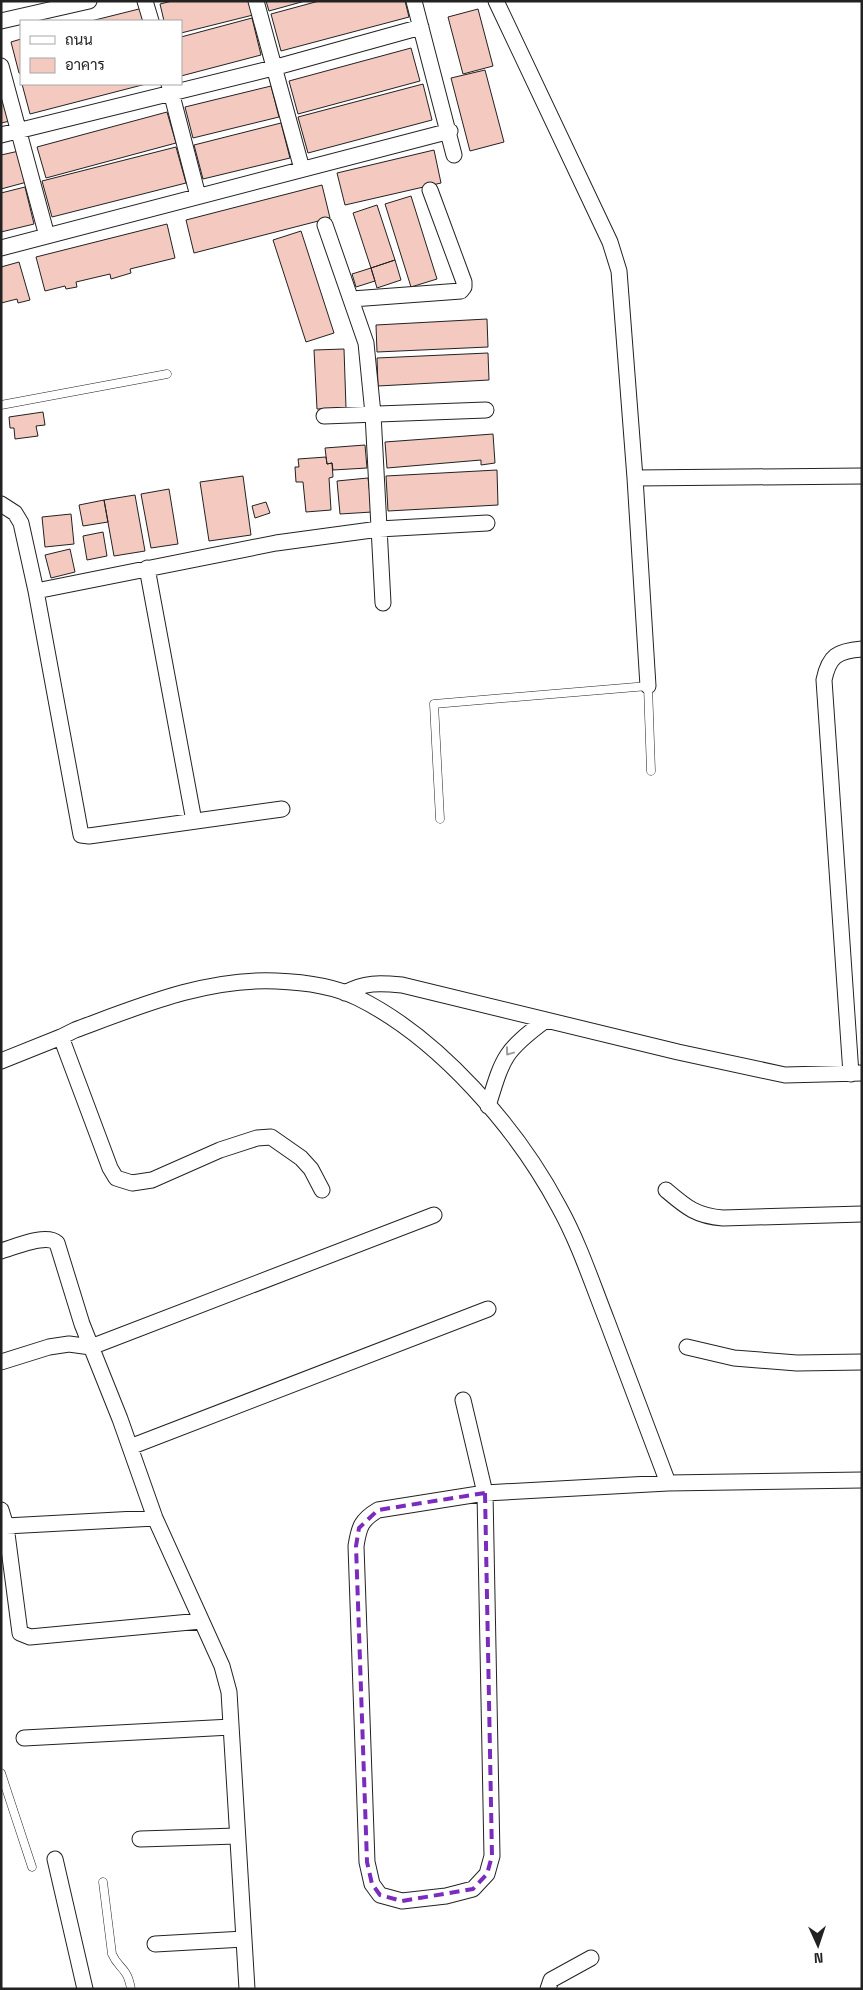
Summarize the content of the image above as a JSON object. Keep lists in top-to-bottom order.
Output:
{
  "legend": ["ถนน", "อาคาร"],
  "north": "bottom"
}
